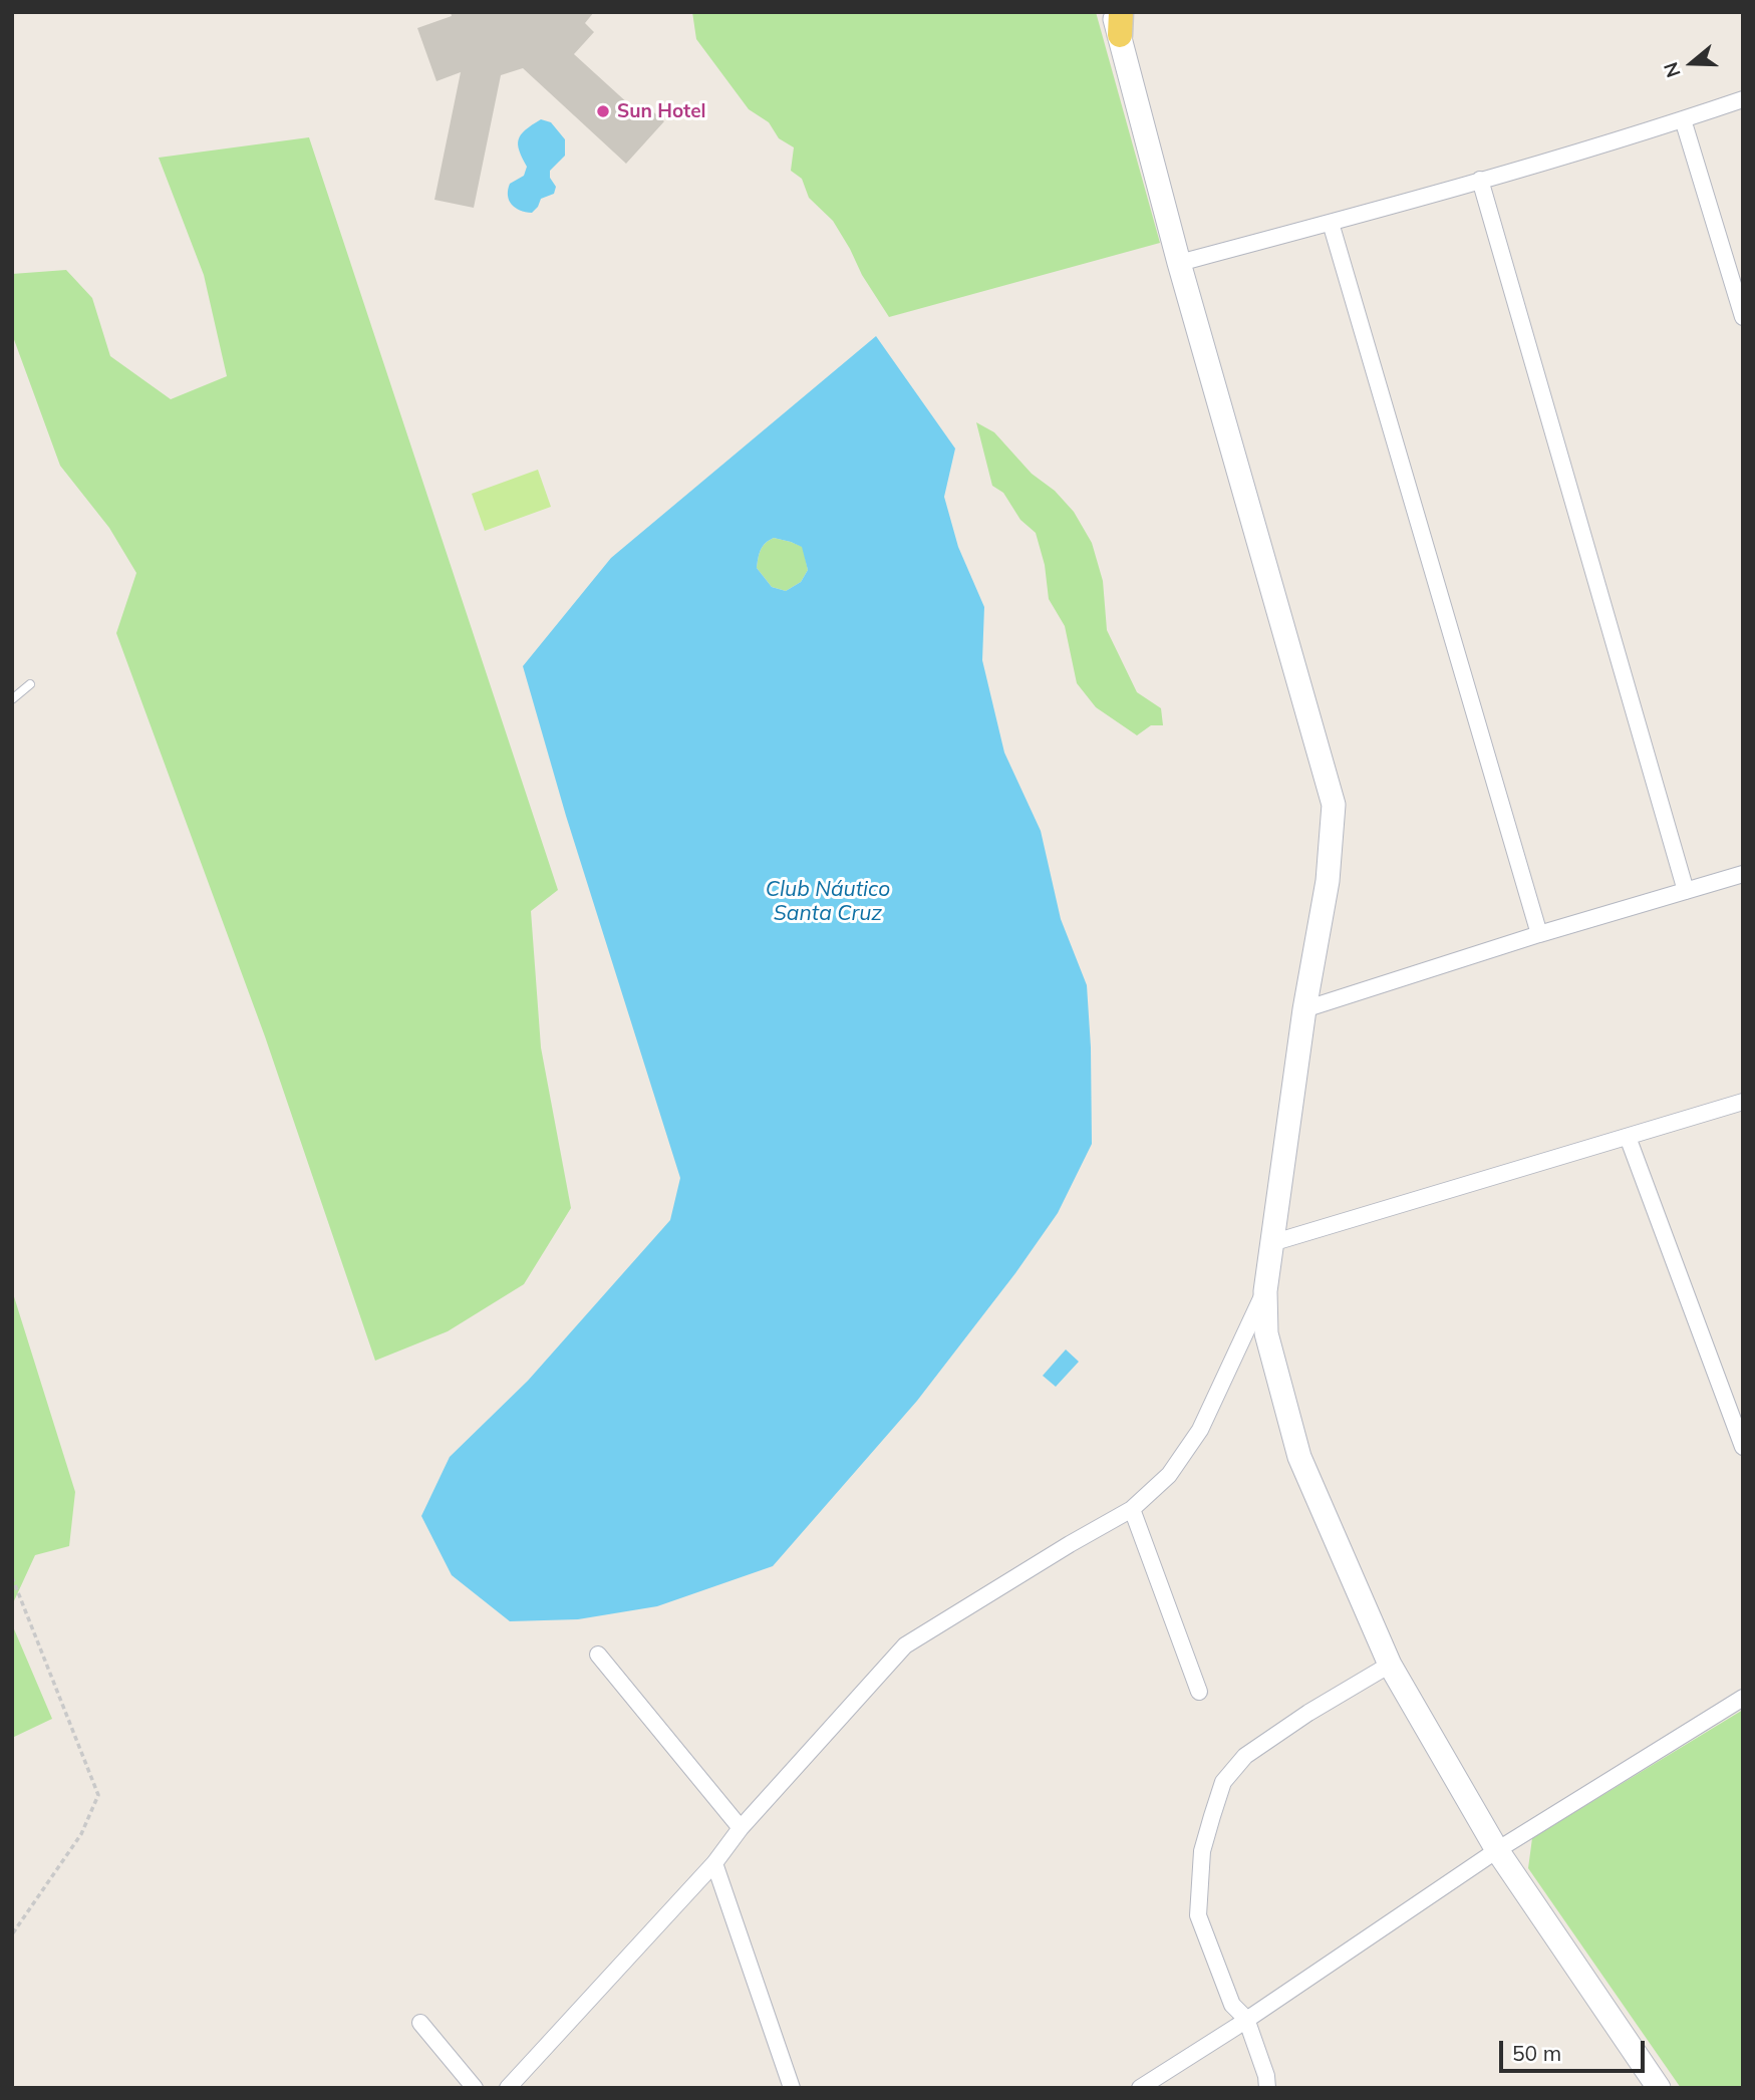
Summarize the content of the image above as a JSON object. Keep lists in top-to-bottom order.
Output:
{
  "water": ["Club Náutico Santa Cruz"],
  "places": ["Sun Hotel"],
  "scale_bar": "50 m",
  "north": "left"
}
